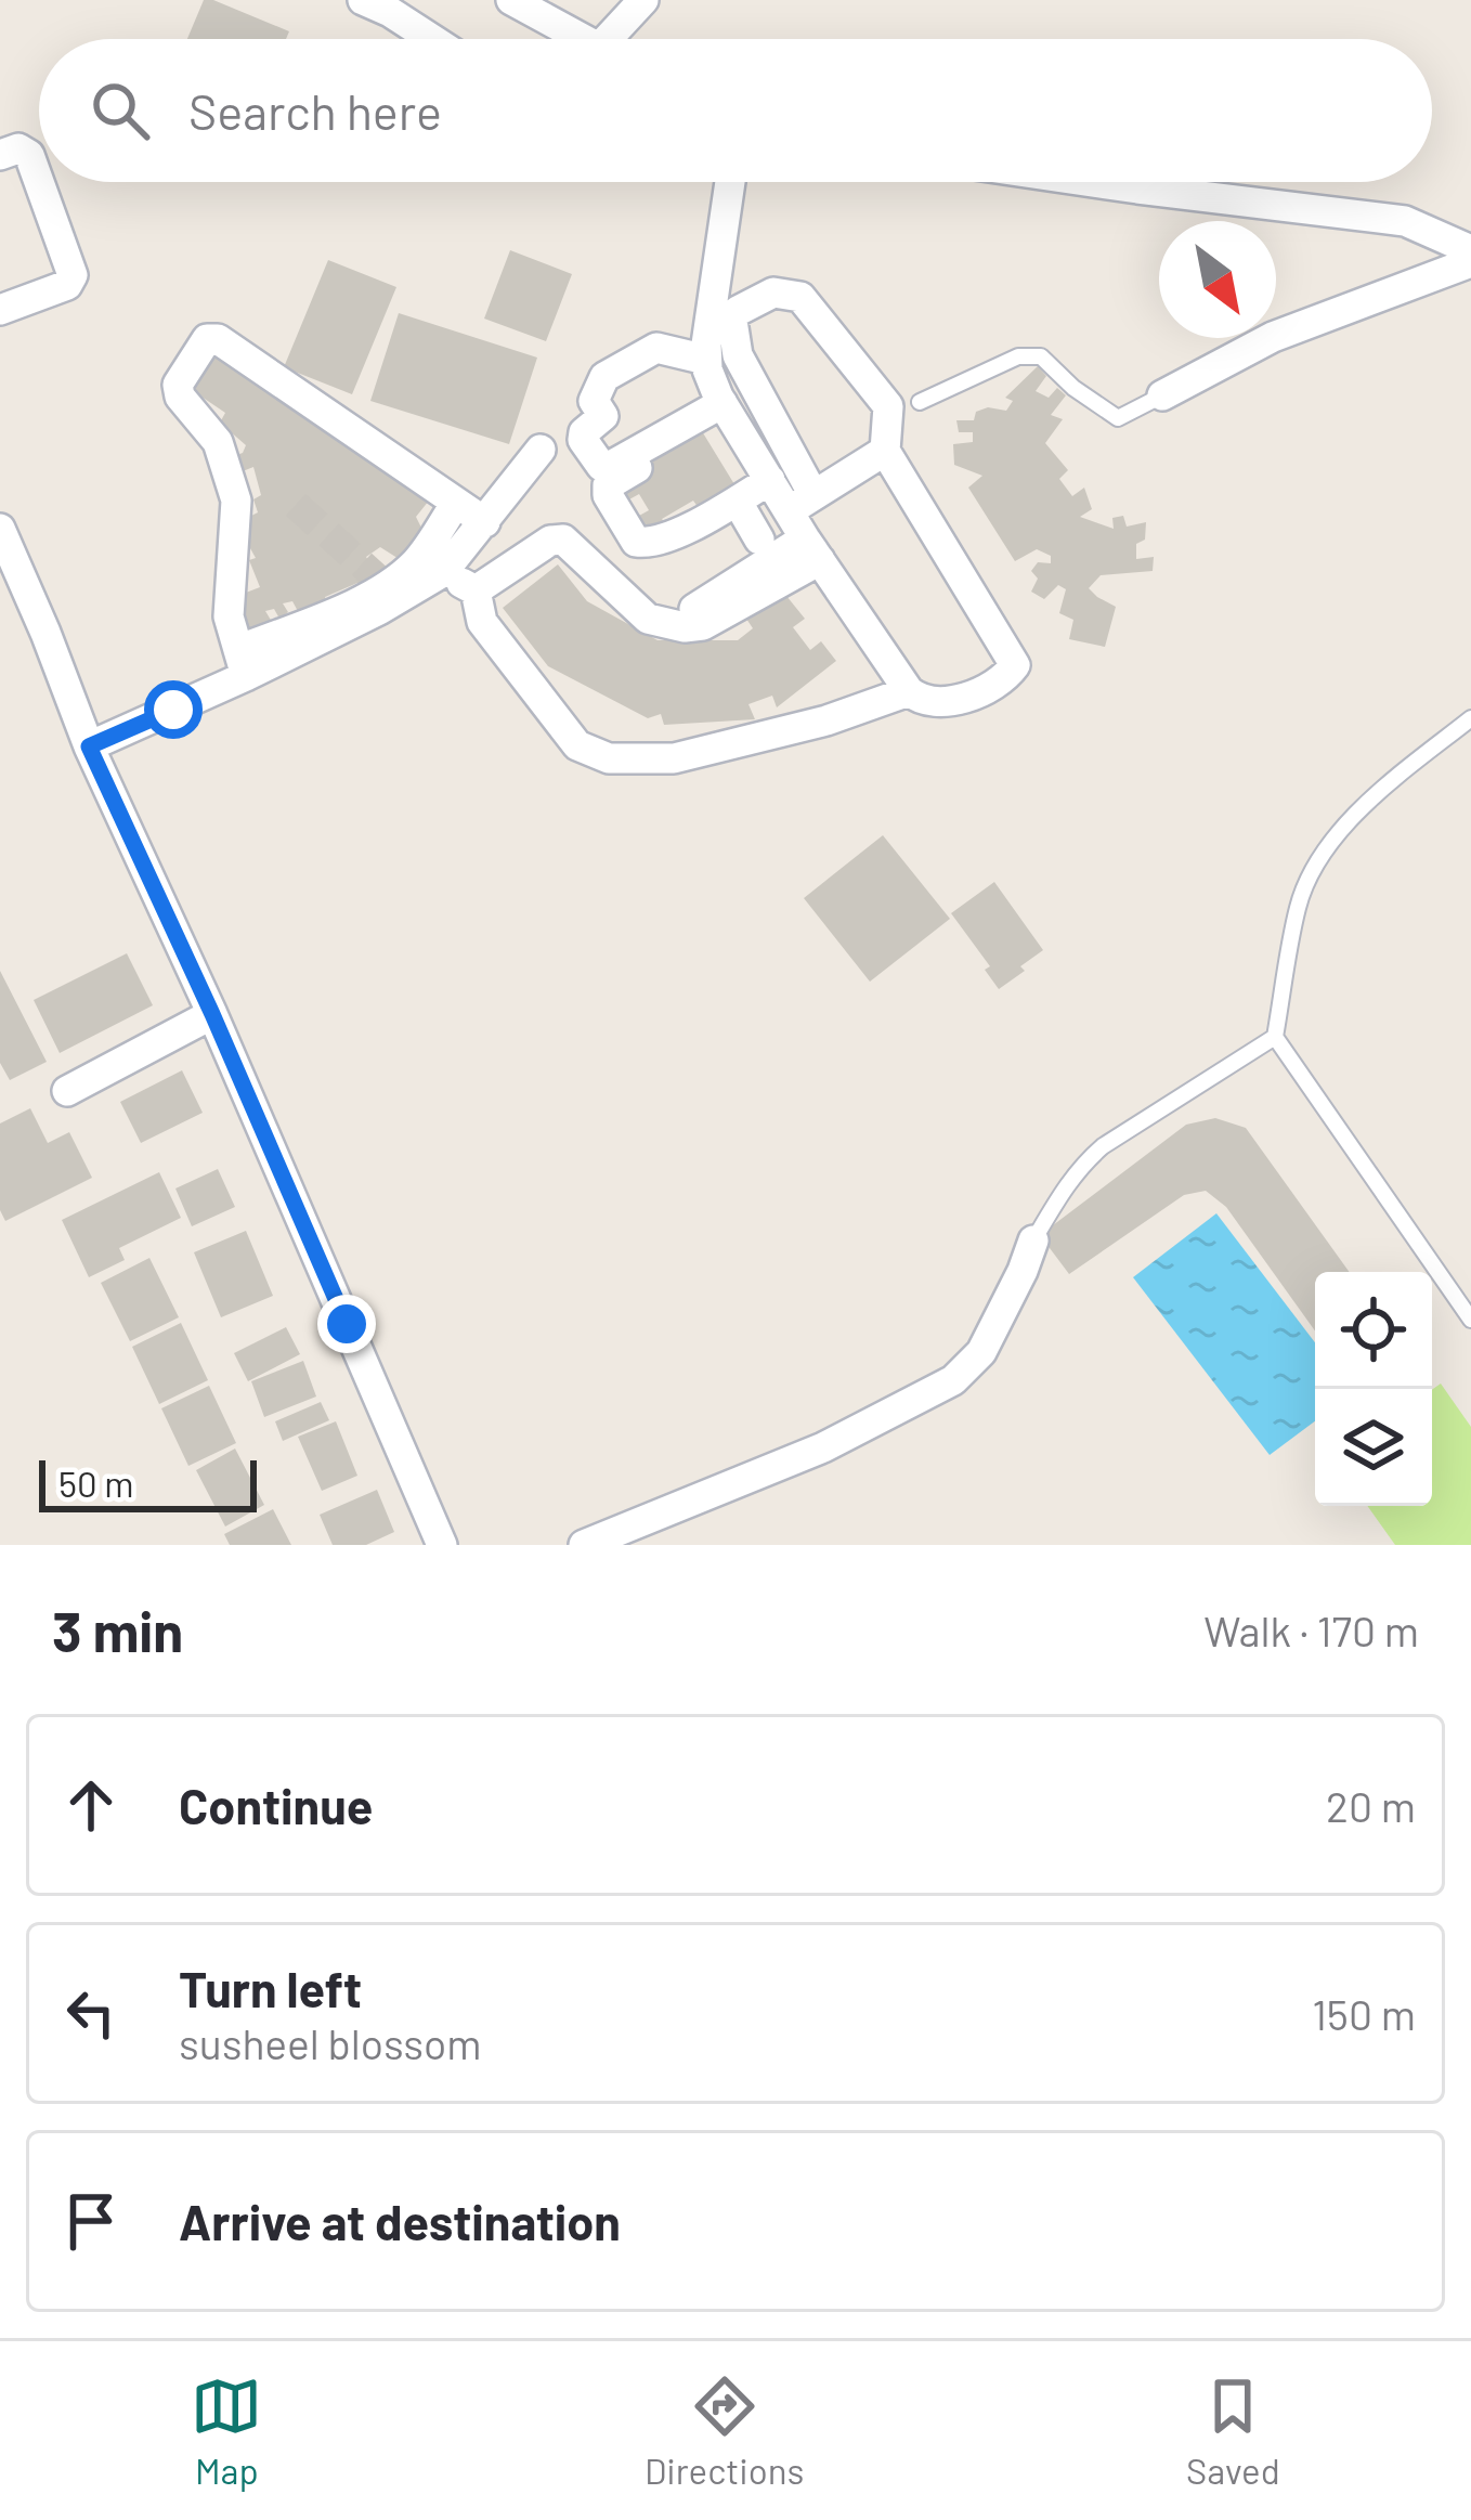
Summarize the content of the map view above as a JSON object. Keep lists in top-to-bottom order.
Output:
{
  "scale_bar": "50 m",
  "north": "bottom right",
  "page": {
    "search": "Search here",
    "scale": "50 m",
    "heading": ["3 min", "Walk · 170 m"],
    "list": [
      ["Continue", "20 m"],
      ["Turn left", "susheel blossom", "150 m"],
      "Arrive at destination"
    ],
    "nav": ["Map", "Directions", "Saved"]
  }
}
